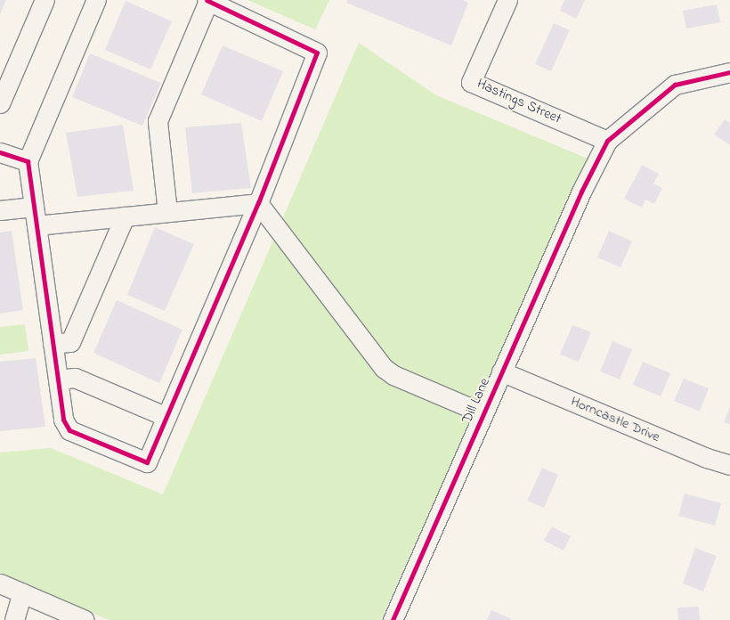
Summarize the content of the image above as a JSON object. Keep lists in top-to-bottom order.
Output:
{
  "streets": {
    "street": ["Hastings Street", "Dill Lane", "Horncastle Drive"]
  },
  "crossings": [
    ["Hastings Street", "Dill Lane"],
    ["Dill Lane", "Horncastle Drive"]
  ]
}
